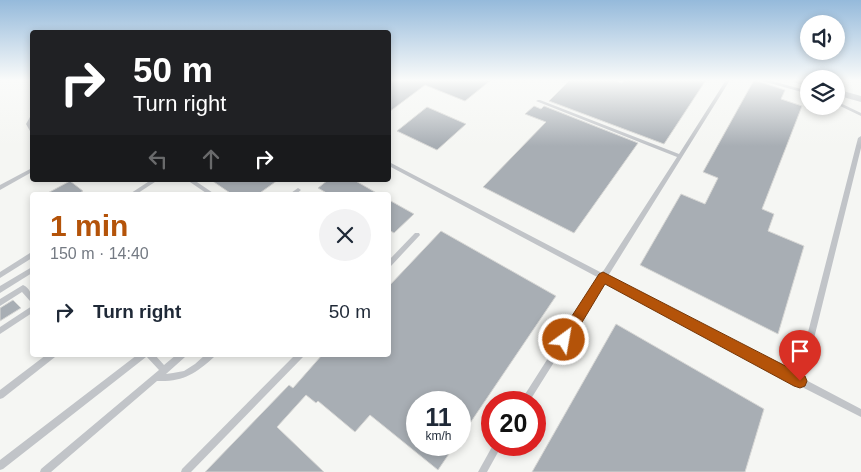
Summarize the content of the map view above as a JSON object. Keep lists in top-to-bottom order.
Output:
{
  "page": {
    "turn": ["50 m", "Turn right"],
    "heading": ["1 min", "150 m · 14:40"],
    "list": [
      {
        "name": "Turn right",
        "value": "50 m"
      }
    ],
    "speed": "11 km/h",
    "limit": "20"
  }
}
